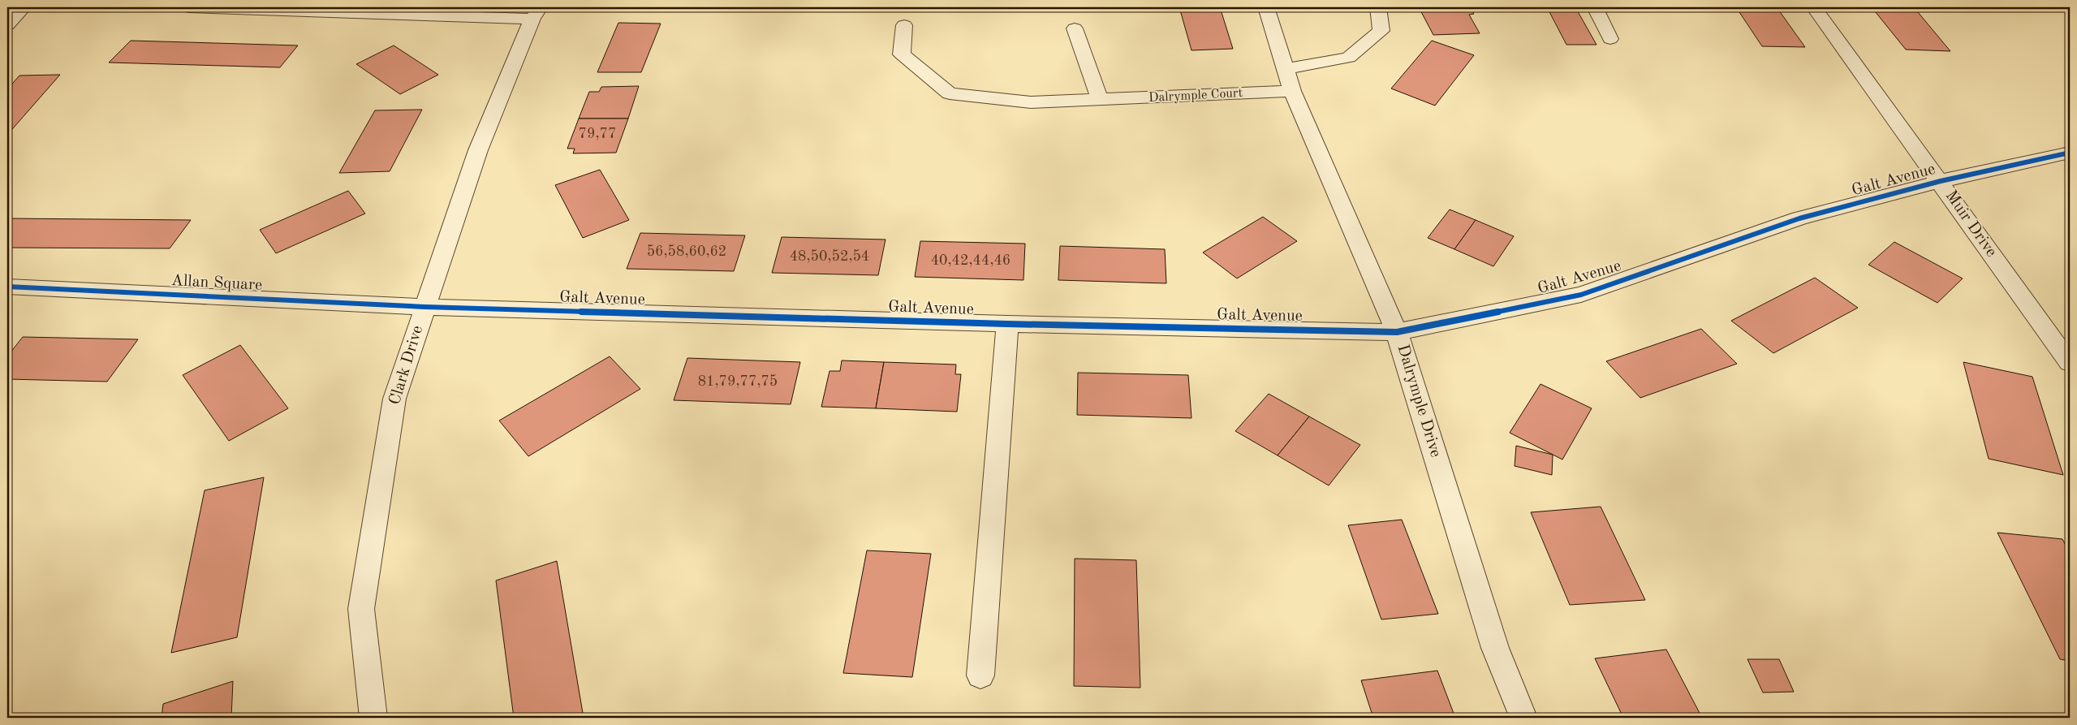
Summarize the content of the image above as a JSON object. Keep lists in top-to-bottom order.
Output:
{
  "streets": {
    "street": [
      "Dalrymple Court",
      "Galt Avenue",
      "Muir Drive",
      "Allan Square",
      "Clark Drive",
      "Dalrymple Drive"
    ]
  },
  "crossings": [
    ["Dalrymple Court", "Dalrymple Drive"],
    ["Galt Avenue", "Muir Drive"],
    ["Galt Avenue", "Allan Square"],
    ["Galt Avenue", "Clark Drive"],
    ["Galt Avenue", "Dalrymple Drive"],
    ["Allan Square", "Clark Drive"]
  ],
  "house_numbers": [
    "79,77",
    "56,58,60,62",
    "48,50,52,54",
    "40,42,44,46",
    "81,79,77,75"
  ]
}
